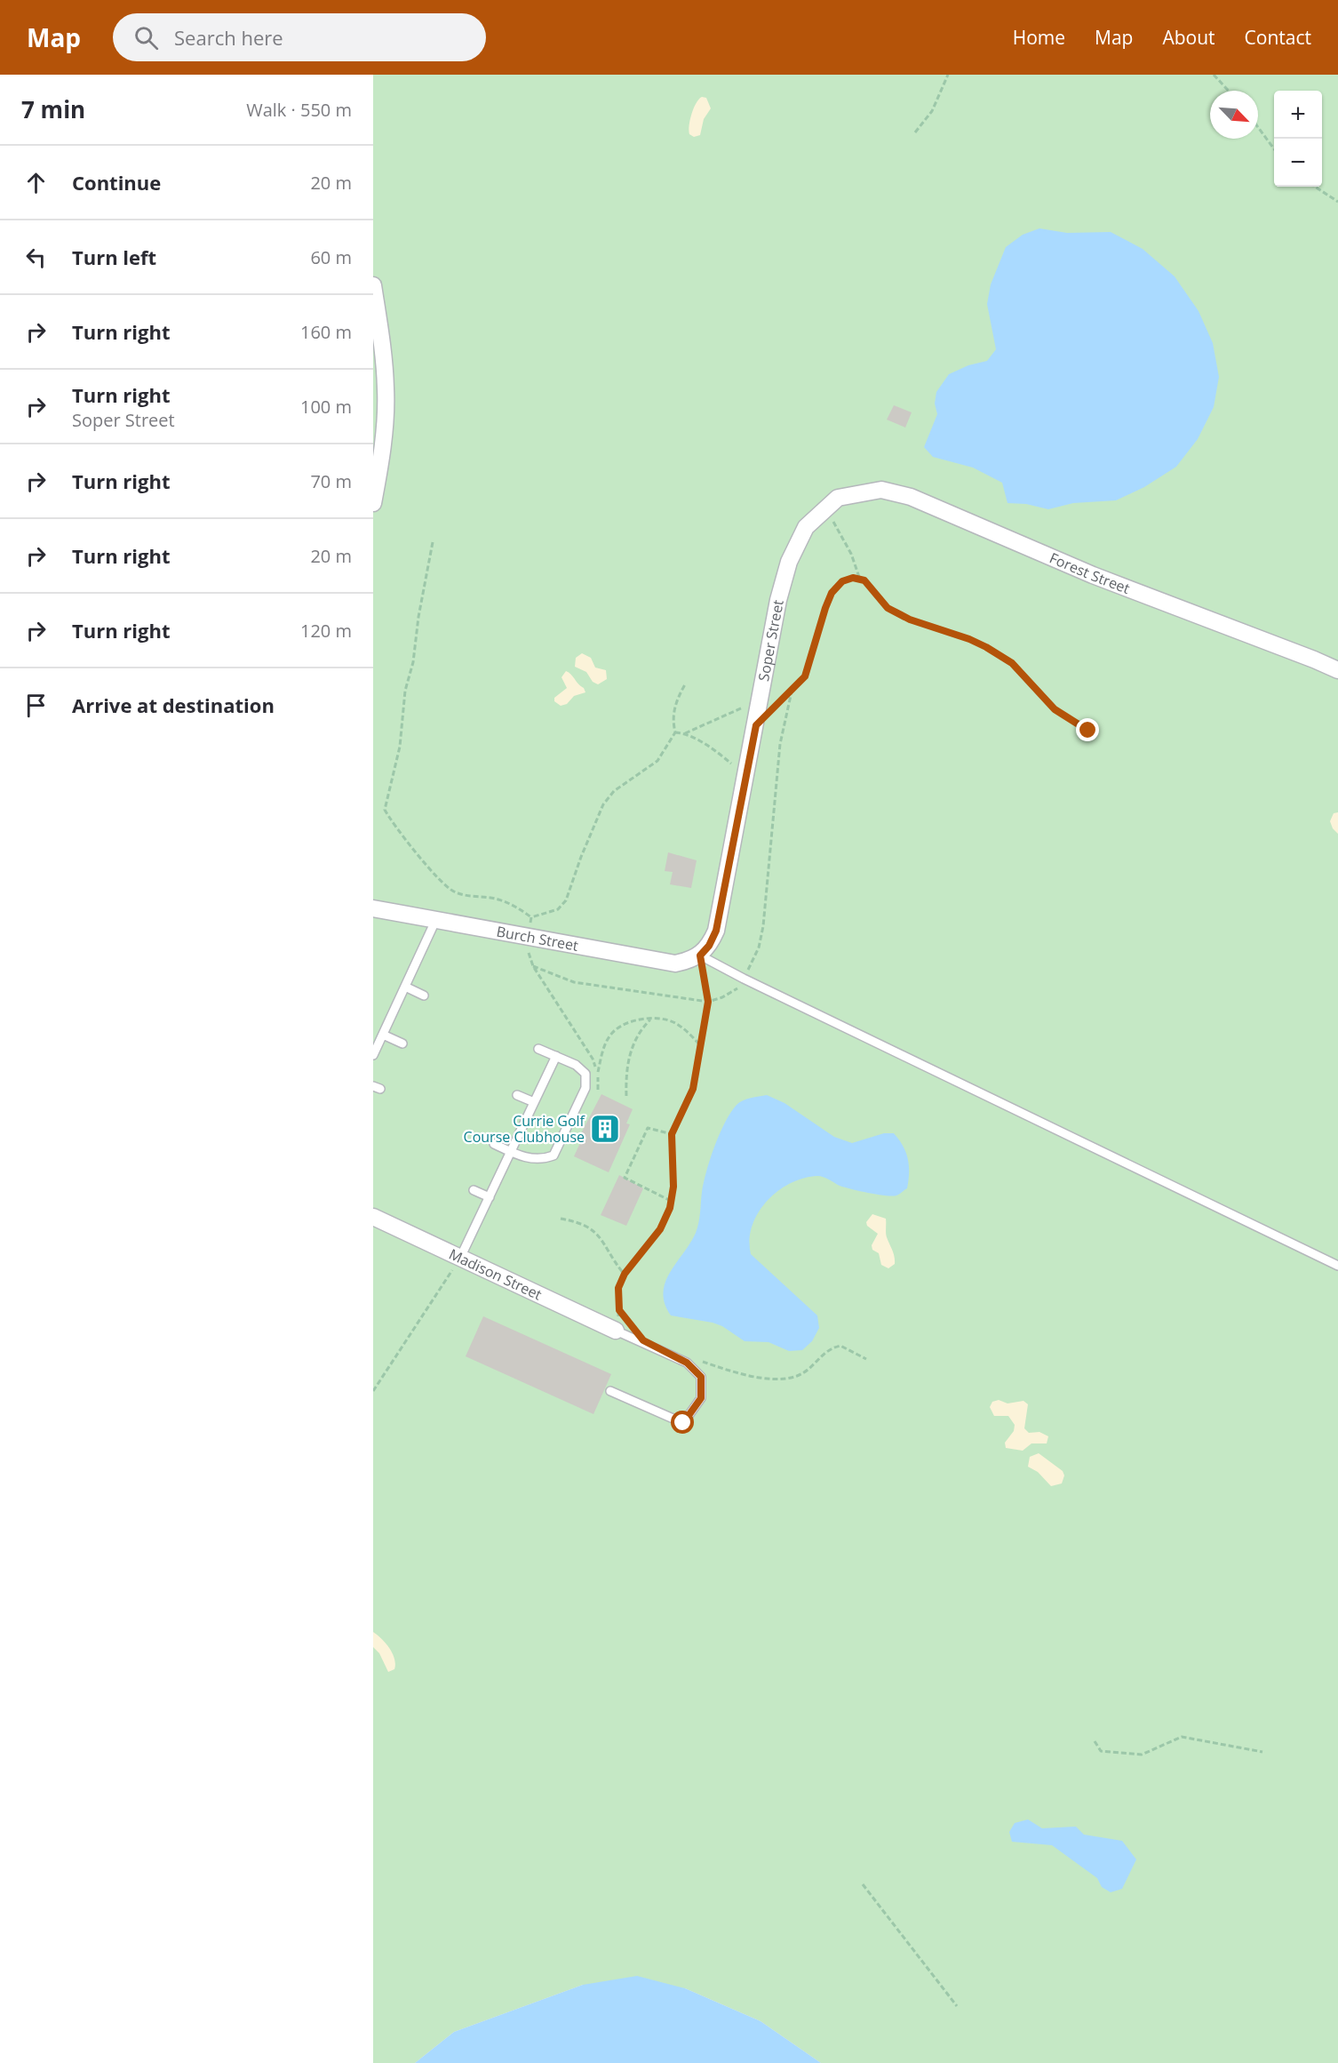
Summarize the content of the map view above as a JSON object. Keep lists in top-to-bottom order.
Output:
{
  "streets": {
    "street": [
      "Forest Street",
      "Soper Street",
      "Burch Street",
      "Madison Street"
    ]
  },
  "crossings": [
    ["Forest Street", "Soper Street"],
    ["Soper Street", "Burch Street"]
  ],
  "places": {
    "building": ["Currie Golf Course Clubhouse"]
  },
  "north": "bottom right",
  "page": {
    "header": "Map",
    "search": "Search here",
    "nav": [
      "Home",
      "Map",
      "About",
      "Contact"
    ],
    "heading": ["7 min", "Walk · 550 m"],
    "map_buttons": ["+", "−"],
    "list": [
      ["Continue", "20 m"],
      ["Turn left", "60 m"],
      ["Turn right", "160 m"],
      ["Turn right", "Soper Street", "100 m"],
      ["Turn right", "70 m"],
      ["Turn right", "20 m"],
      ["Turn right", "120 m"],
      "Arrive at destination"
    ]
  }
}
